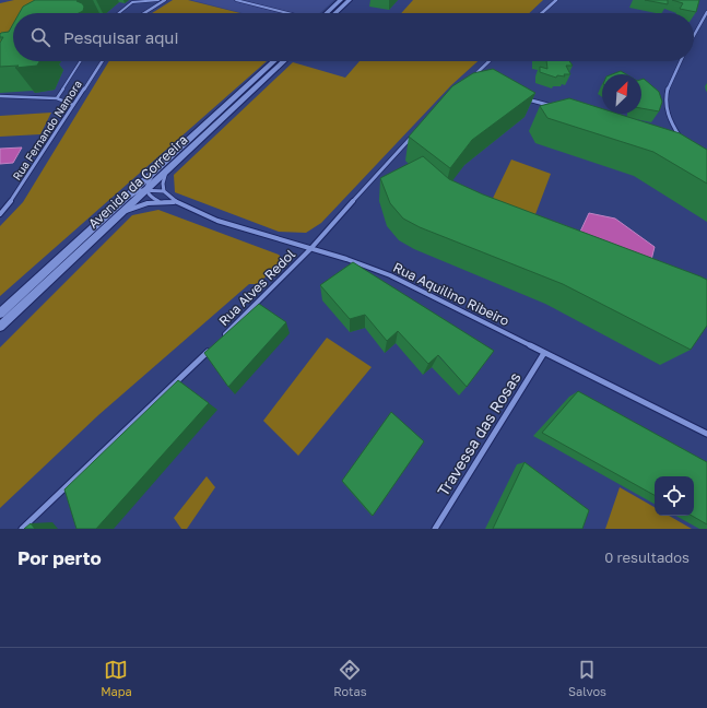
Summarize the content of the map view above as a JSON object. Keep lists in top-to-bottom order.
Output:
{
  "streets": {
    "main road": ["Avenida da Correeira"],
    "street": [
      "Rua Fernando Namora",
      "Rua Alves Redol",
      "Rua Aquilino Ribeiro",
      "Travessa das Rosas"
    ]
  },
  "crossings": [
    ["Rua Alves Redol", "Rua Aquilino Ribeiro"],
    ["Rua Aquilino Ribeiro", "Travessa das Rosas"]
  ],
  "north": "top right",
  "page": {
    "search": "Pesquisar aqui",
    "heading": ["Por perto", "0 resultados"],
    "nav": ["Mapa", "Rotas", "Salvos"]
  }
}
